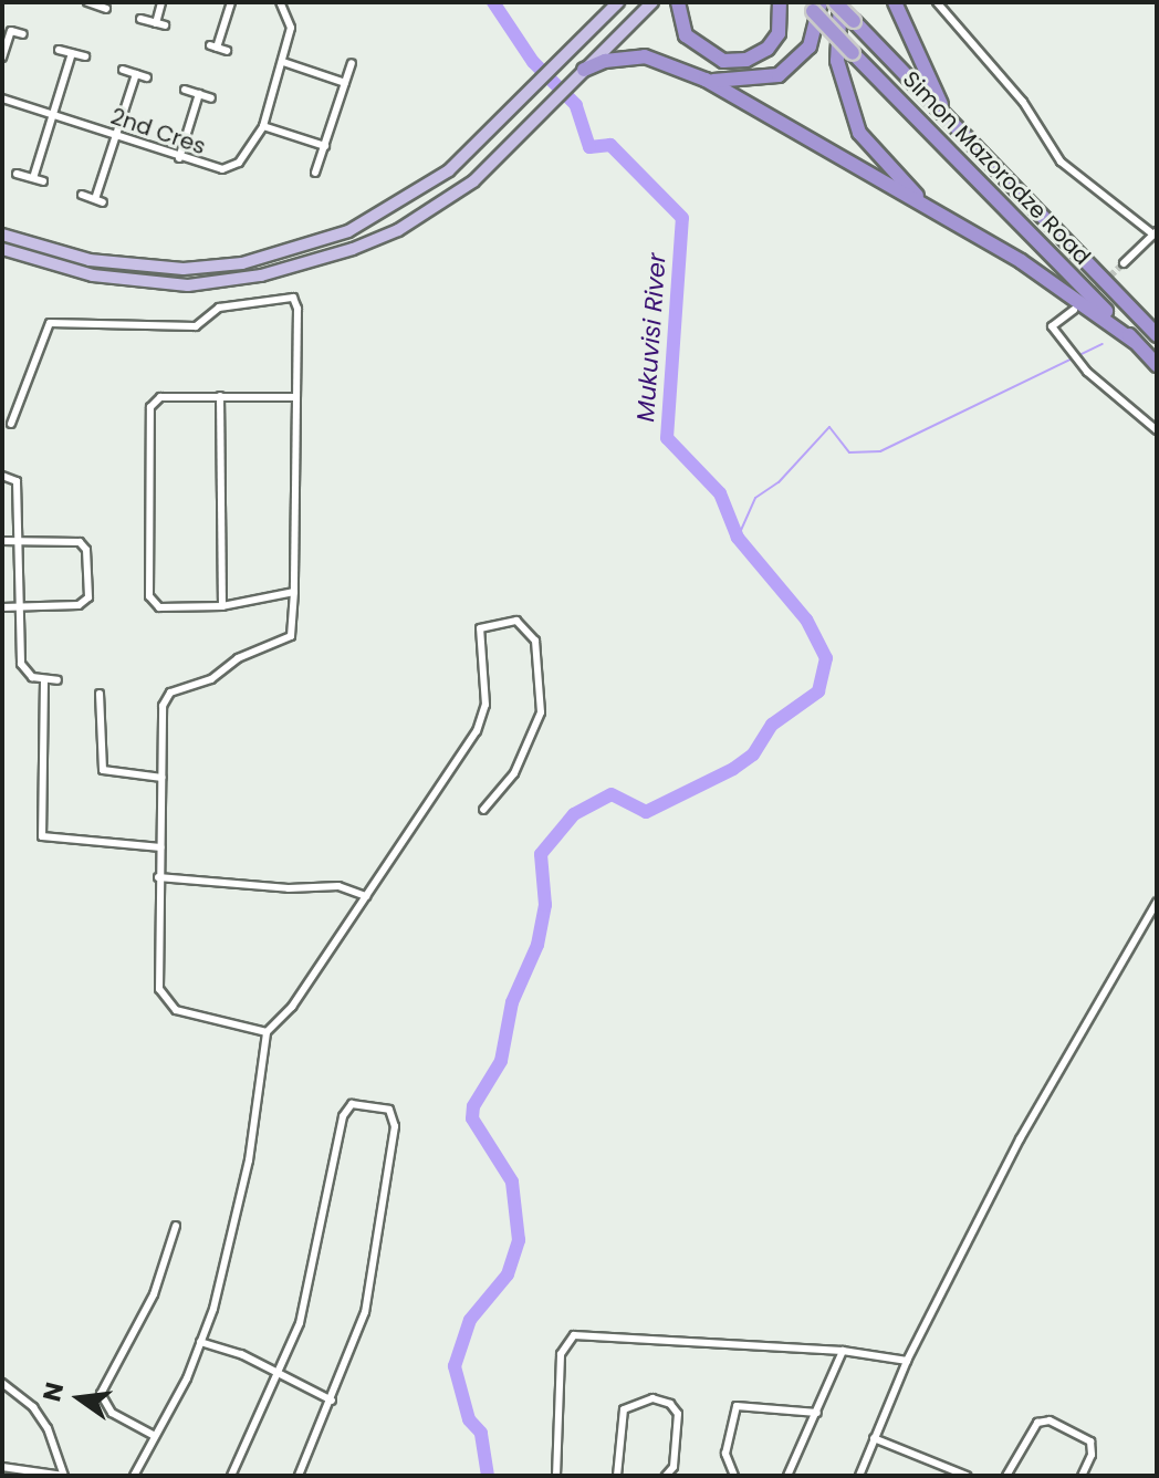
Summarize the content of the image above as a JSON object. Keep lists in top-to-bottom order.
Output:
{
  "streets": {
    "highway": ["Simon Mazorodze Road"],
    "street": ["2nd Cres"]
  },
  "water": ["Mukuvisi River"],
  "north": "left"
}
